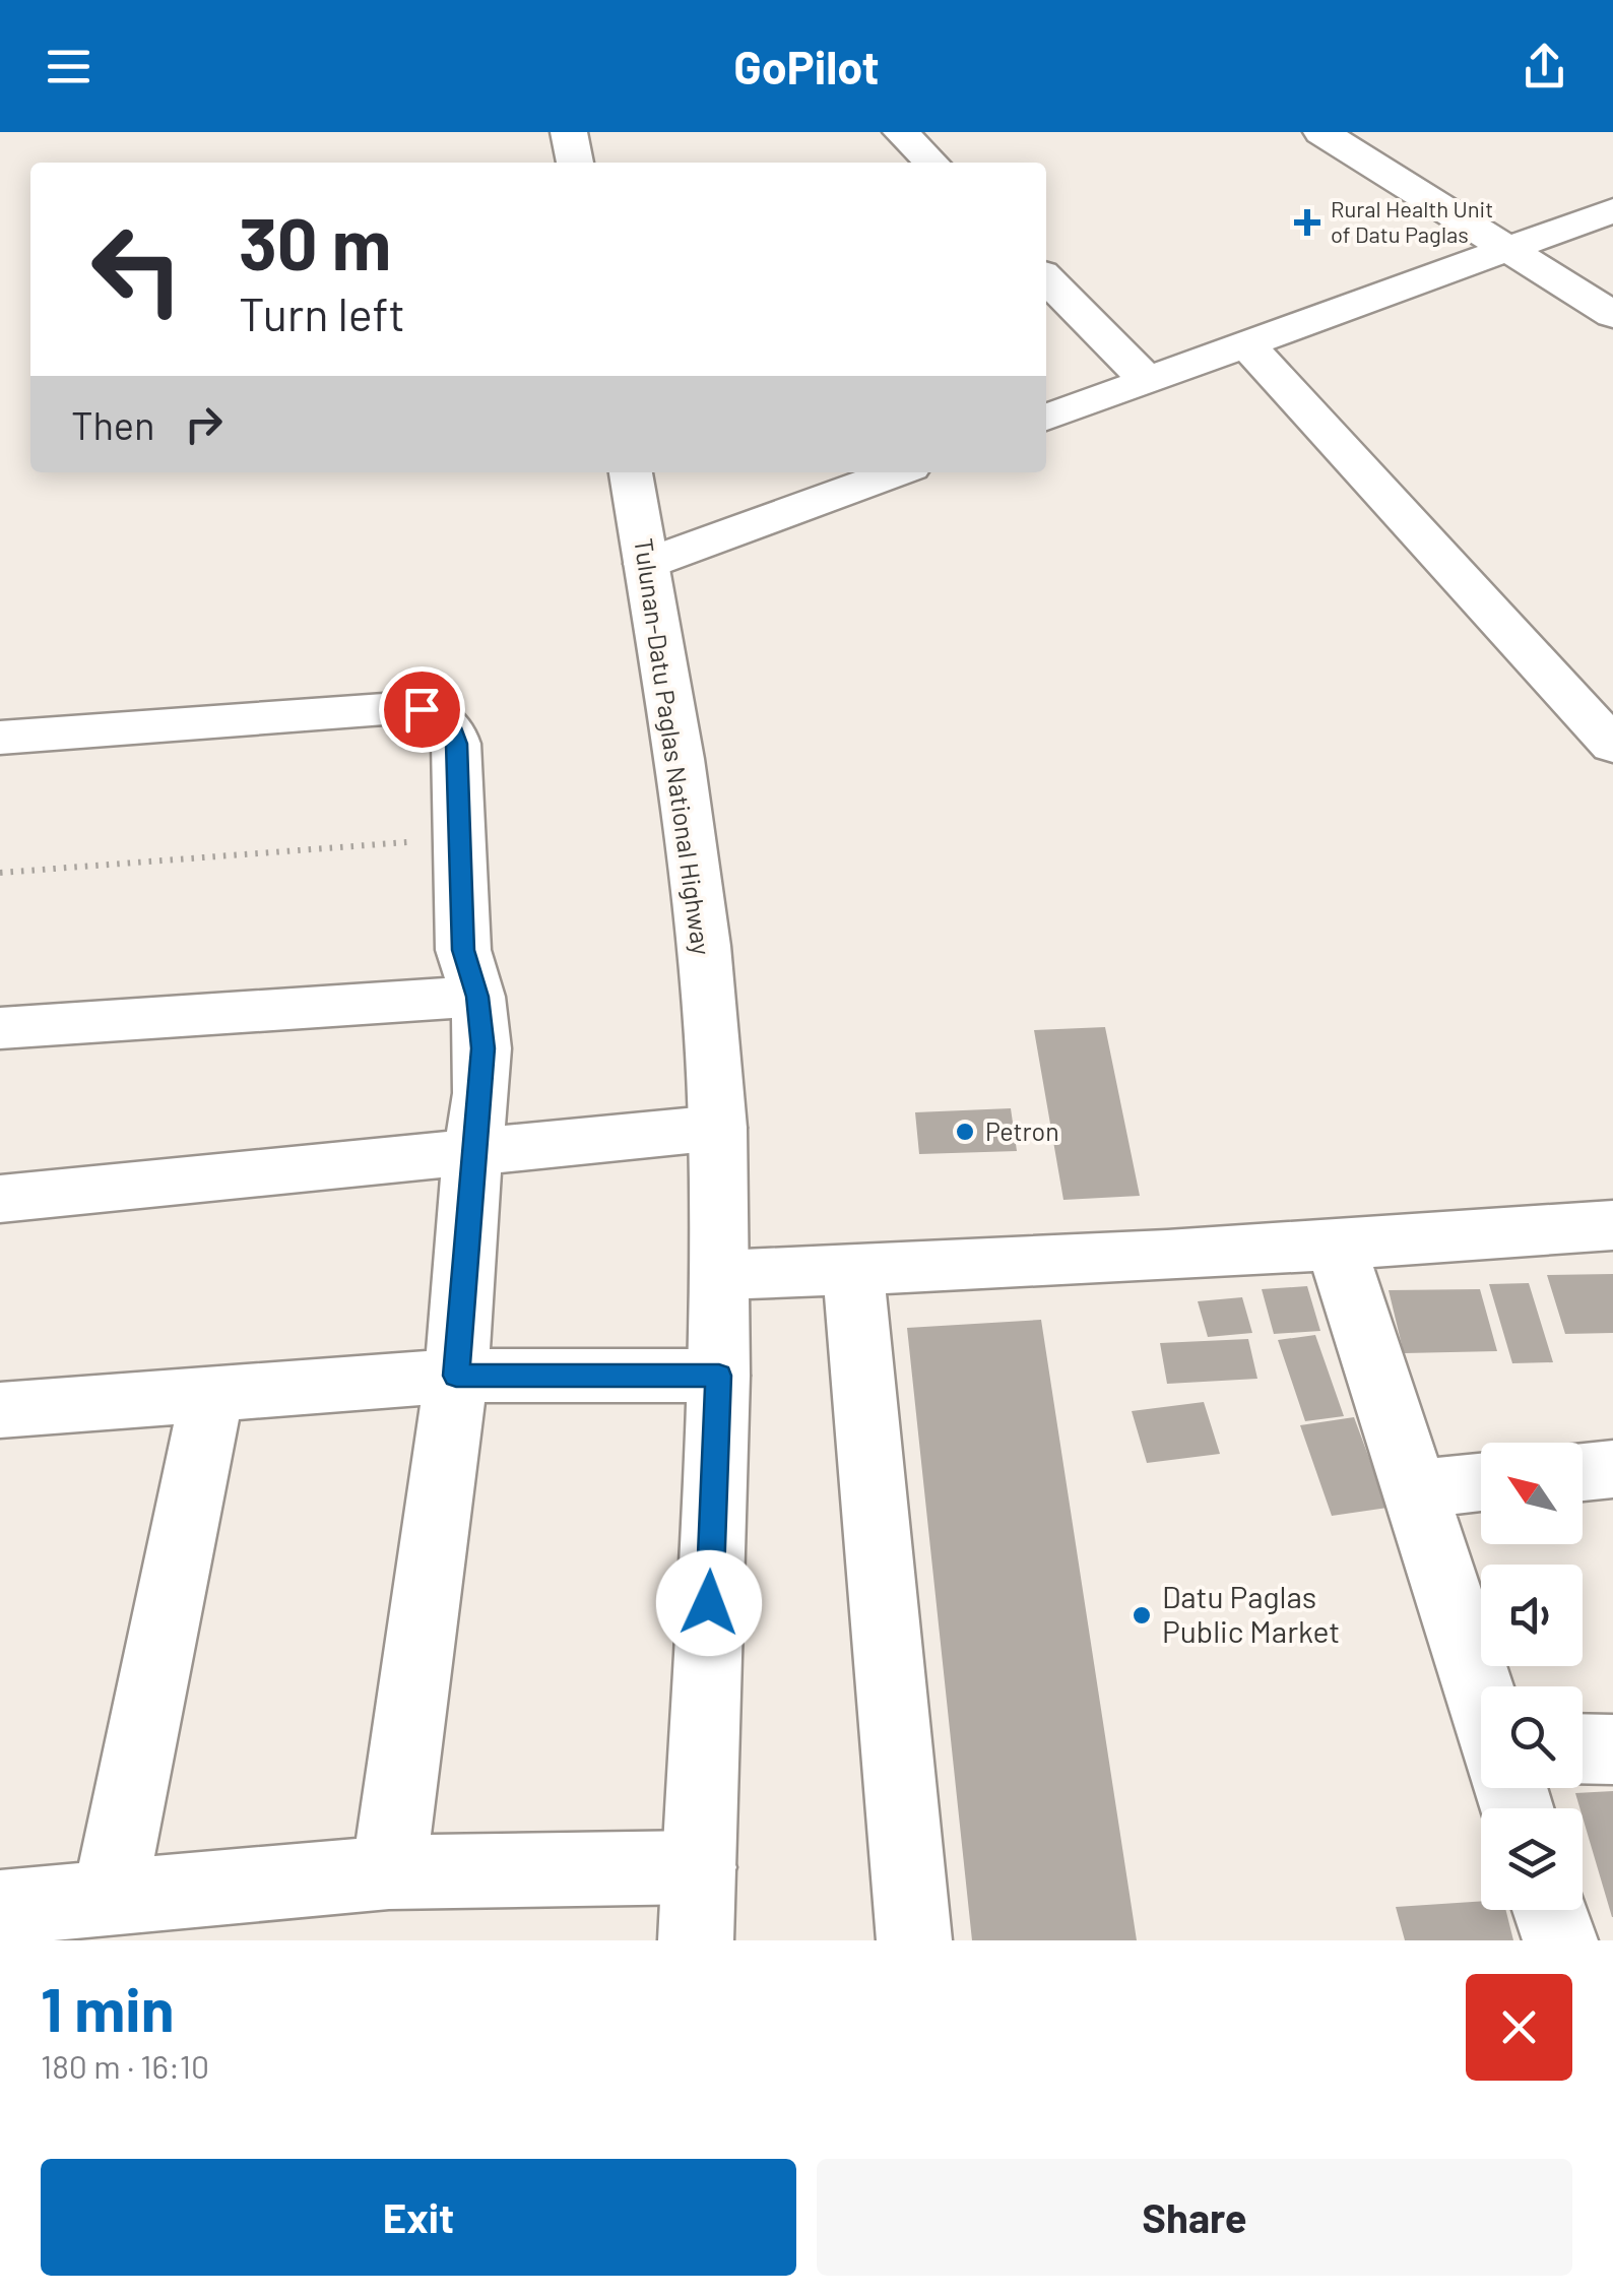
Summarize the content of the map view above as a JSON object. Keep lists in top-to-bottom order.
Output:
{
  "streets": {
    "main road": ["Tulunan-Datu Paglas National Highway"]
  },
  "places": {
    "health": ["Rural Health Unit of Datu Paglas"],
    "other": ["Petron", "Datu Paglas Public Market"]
  },
  "north": "top left",
  "page": {
    "header": "GoPilot",
    "turn": ["30 m", "Turn left"],
    "then": "Then",
    "heading": ["1 min", "180 m · 16:10"],
    "buttons": ["Exit", "Share"]
  }
}
